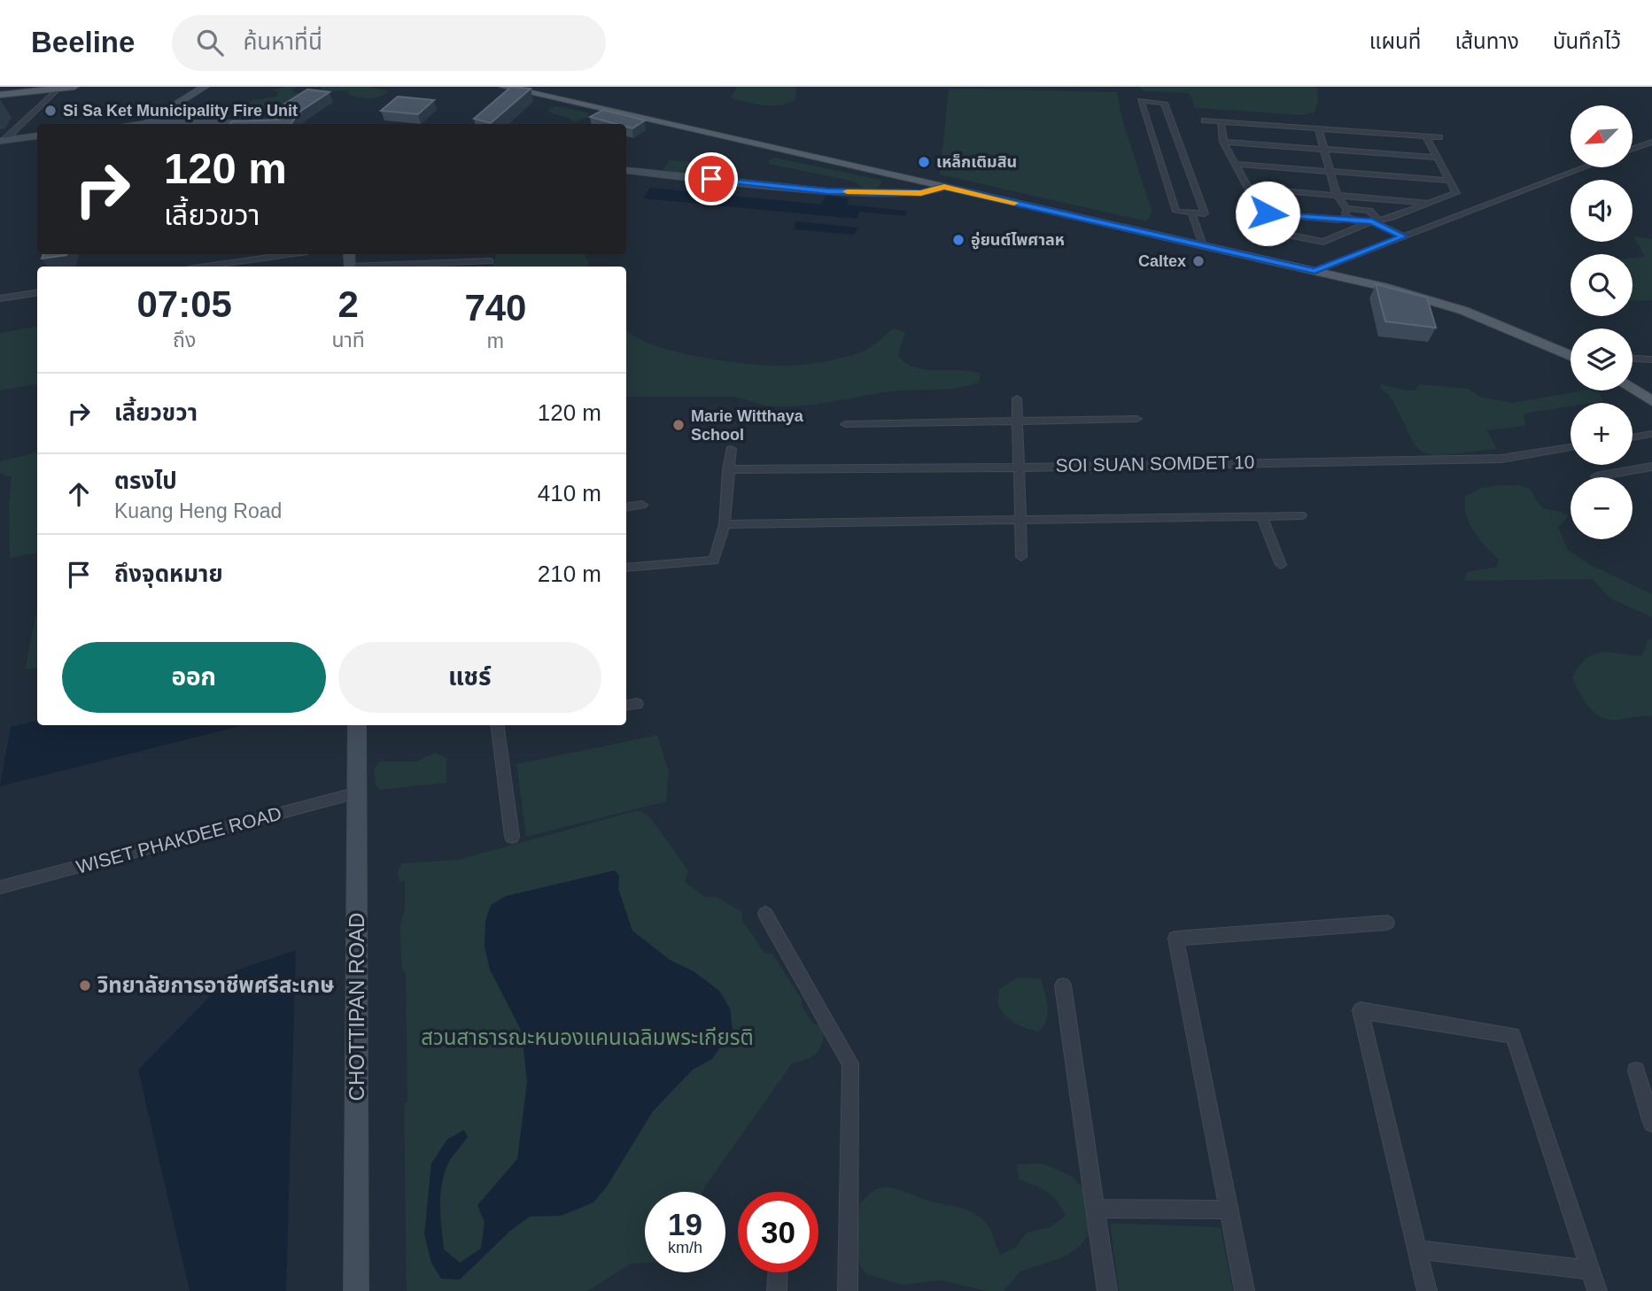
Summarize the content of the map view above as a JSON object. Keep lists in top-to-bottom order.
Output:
{
  "streets": {
    "street": ["SOI SUAN SOMDET 10", "WISET PHAKDEE ROAD", "CHOTTIPAN ROAD"]
  },
  "crossings": [
    ["WISET PHAKDEE ROAD", "CHOTTIPAN ROAD"]
  ],
  "parks": ["สวนสาธารณะหนองแคนเฉลิมพระเกียรติ"],
  "places": [
    "Si Sa Ket Municipality Fire Unit",
    "เหล็กเติมสิน",
    "อู่ยนต์ไพศาลห",
    "Caltex",
    "Marie Witthaya School",
    "วิทยาลัยการอาชีพศรีสะเกษ"
  ],
  "north": "bottom left",
  "page": {
    "header": "Beeline",
    "search": "ค้นหาที่นี่",
    "nav": ["แผนที่", "เส้นทาง", "บันทึกไว้"],
    "map_buttons": ["+", "−"],
    "turn": ["120 m", "เลี้ยวขวา"],
    "eta": [
      "07:05",
      "ถึง",
      "2",
      "นาที",
      "740",
      "m"
    ],
    "list": [
      {
        "name": "เลี้ยวขวา",
        "value": "120 m"
      },
      {
        "name": "ตรงไป",
        "note": "Kuang Heng Road",
        "value": "410 m"
      },
      {
        "name": "ถึงจุดหมาย",
        "value": "210 m"
      }
    ],
    "buttons": ["ออก", "แชร์"],
    "speed": "19 km/h",
    "limit": "30"
  }
}
